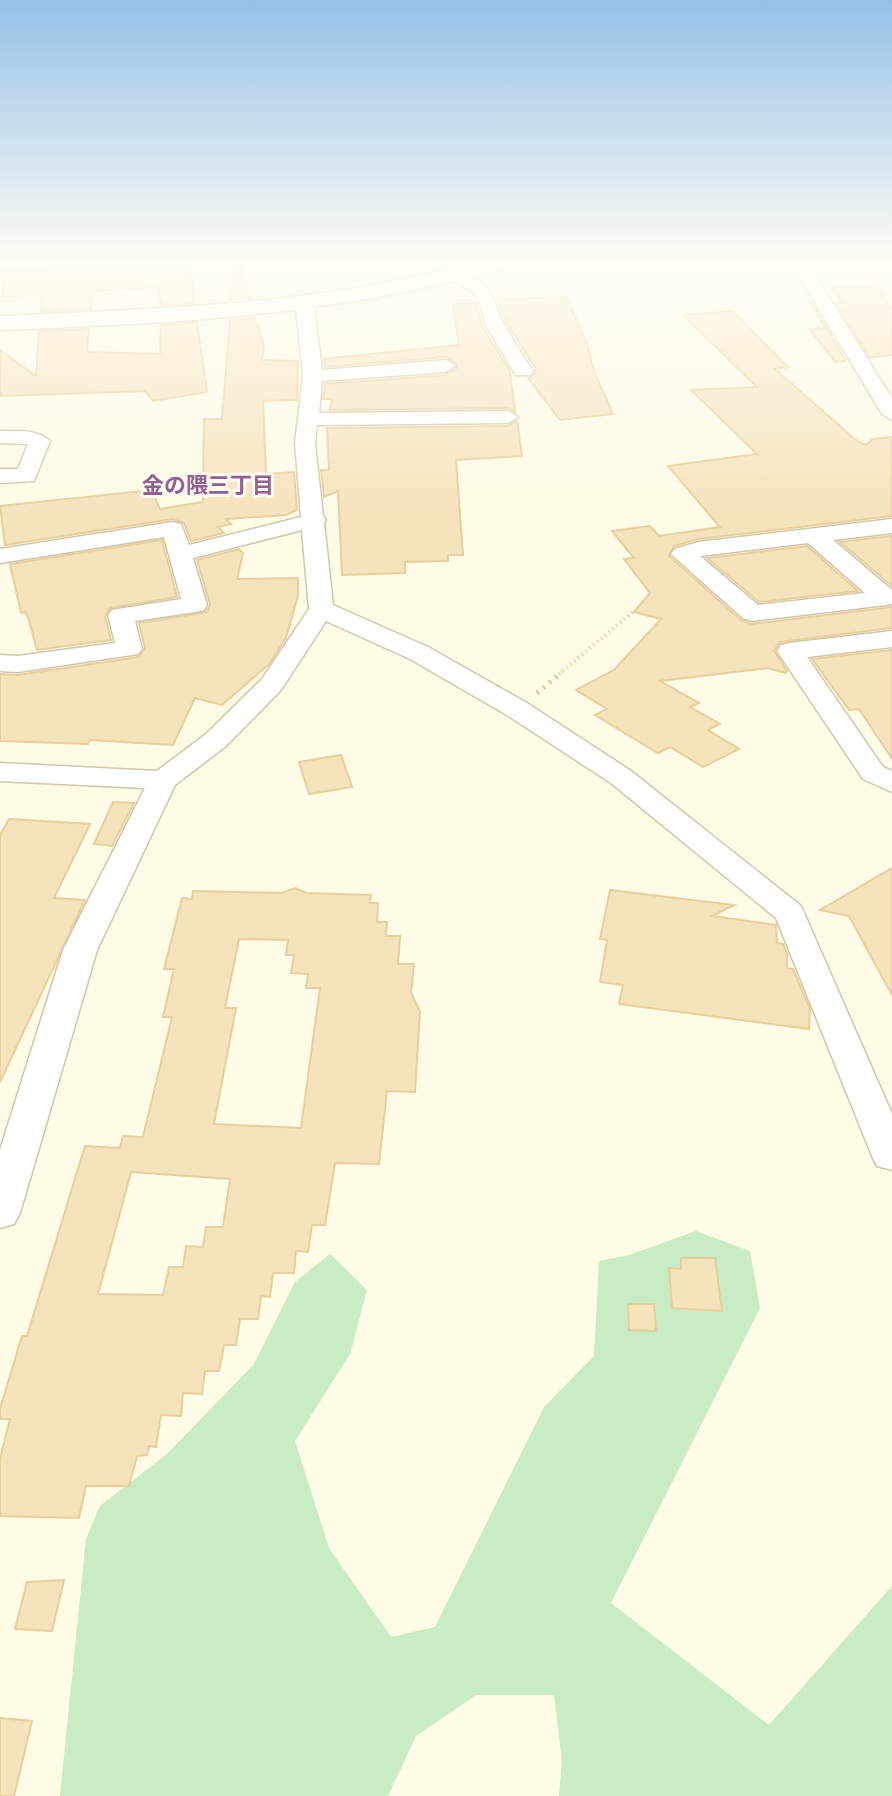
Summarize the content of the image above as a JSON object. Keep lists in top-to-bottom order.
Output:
{
  "districts": ["金の隈三丁目"]
}
